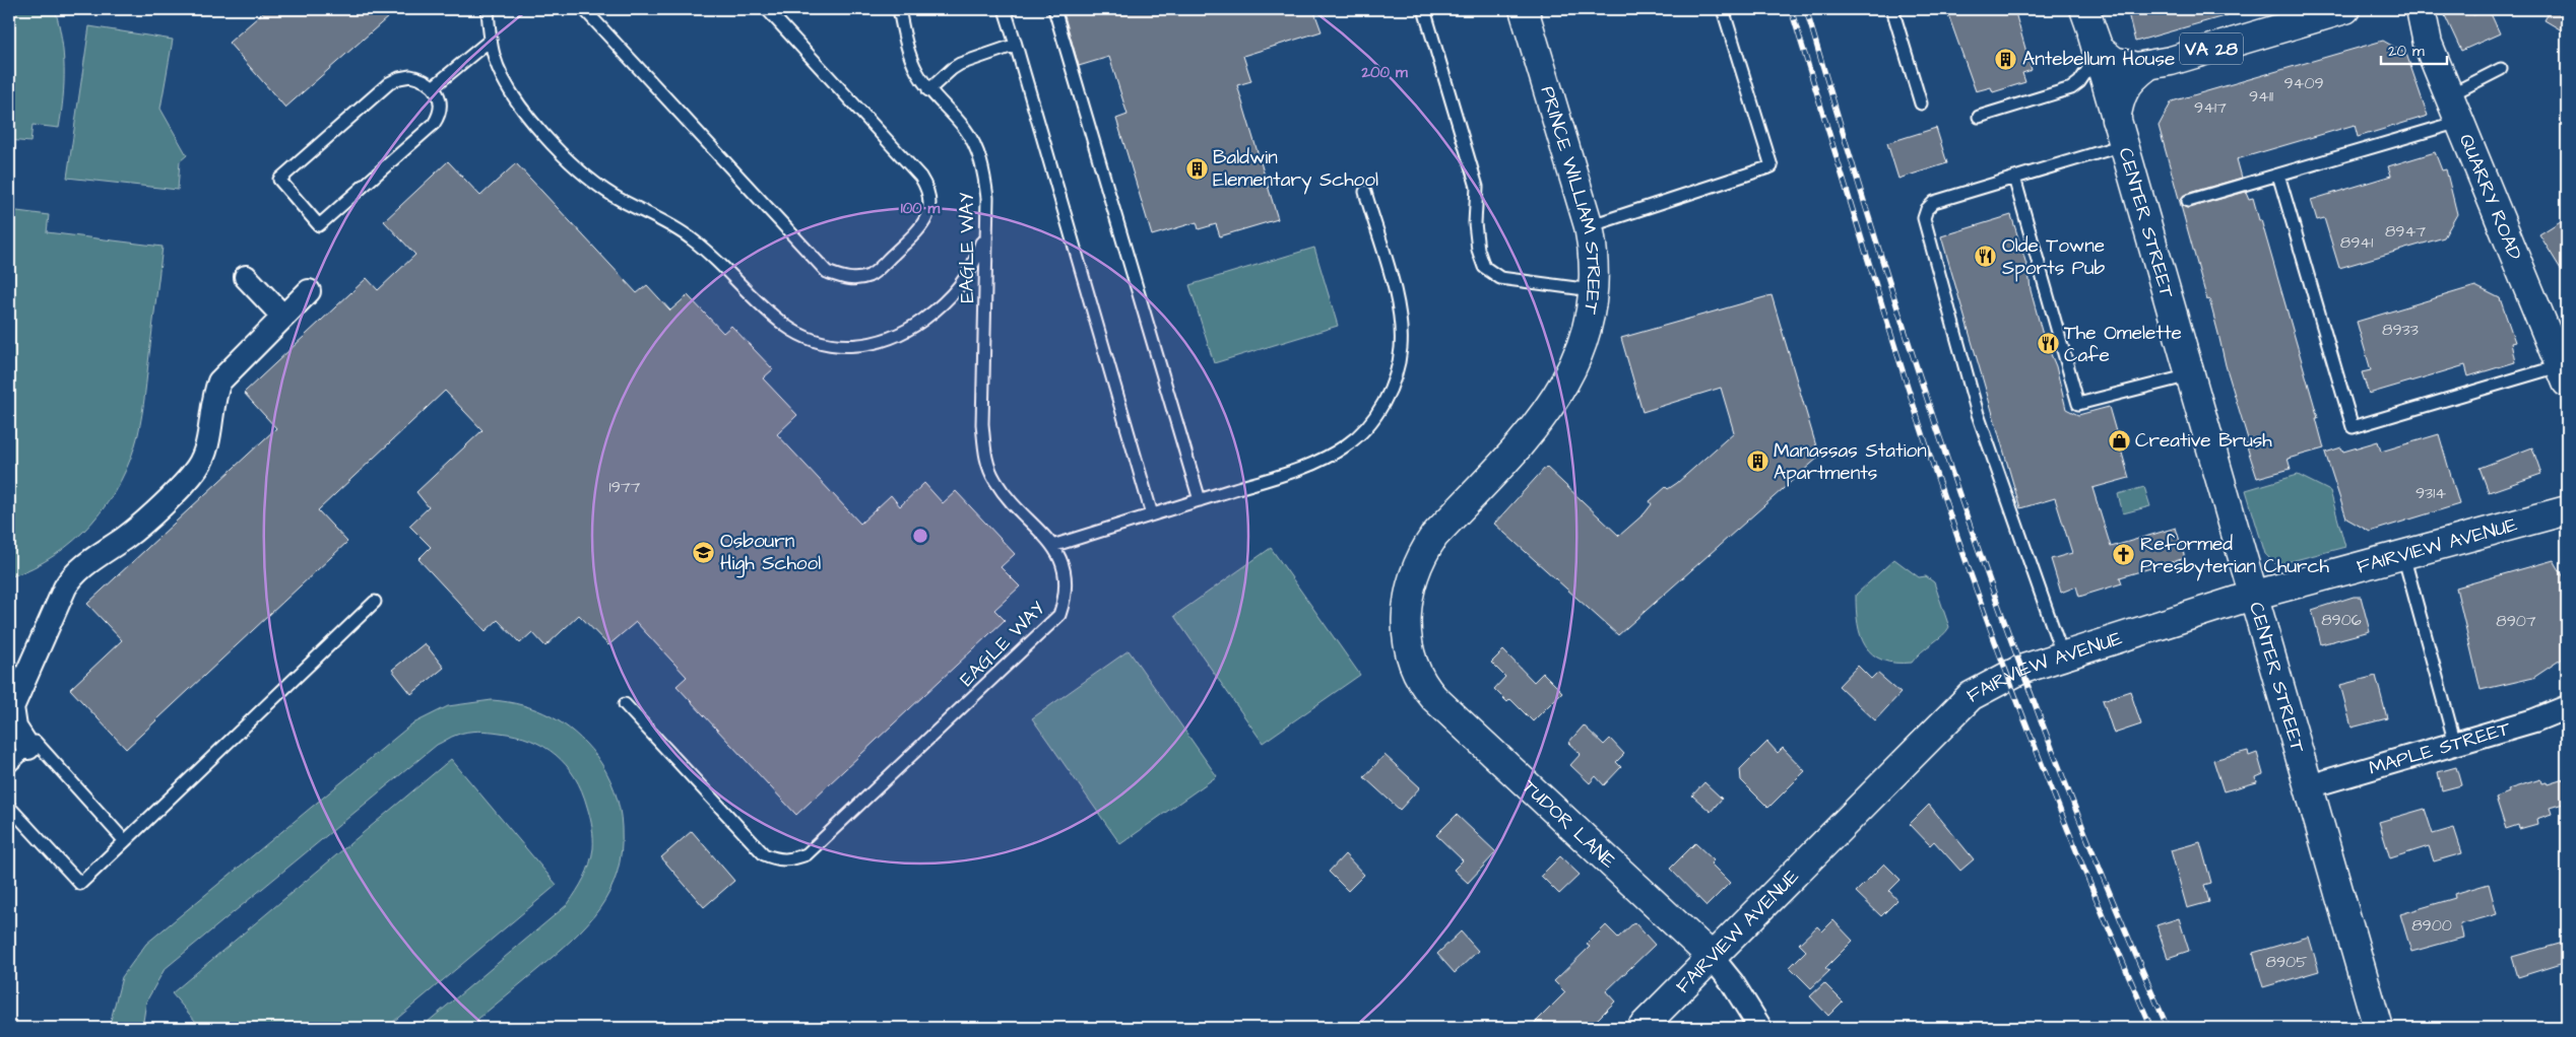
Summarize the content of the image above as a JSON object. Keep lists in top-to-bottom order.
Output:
{
  "streets": {
    "main road": [
      "VA 28",
      "QUARRY ROAD",
      "PRINCE WILLIAM STREET",
      "CENTER STREET",
      "FAIRVIEW AVENUE",
      "TUDOR LANE"
    ],
    "street": ["MAPLE STREET"],
    "lane": ["EAGLE WAY"]
  },
  "crossings": [
    ["VA 28", "CENTER STREET"],
    ["PRINCE WILLIAM STREET", "TUDOR LANE"],
    ["CENTER STREET", "FAIRVIEW AVENUE"],
    ["CENTER STREET", "MAPLE STREET"],
    ["FAIRVIEW AVENUE", "TUDOR LANE"]
  ],
  "places": {
    "building": ["Antebellum House", "Baldwin Elementary School", "Manassas Station Apartments"],
    "restaurant": ["Olde Towne Sports Pub", "The Omelette Cafe"],
    "shop": ["Creative Brush"],
    "school or university": ["Osbourn High School"],
    "church": ["Reformed Presbyterian Church"]
  },
  "house_numbers": [
    "9409",
    "9411",
    "9417",
    "8947",
    "8941",
    "8933",
    "1977",
    "9314",
    "8906",
    "8907",
    "8900",
    "8905"
  ],
  "scale_bar": "20 m",
  "rings": ["200 m", "100 m"]
}
